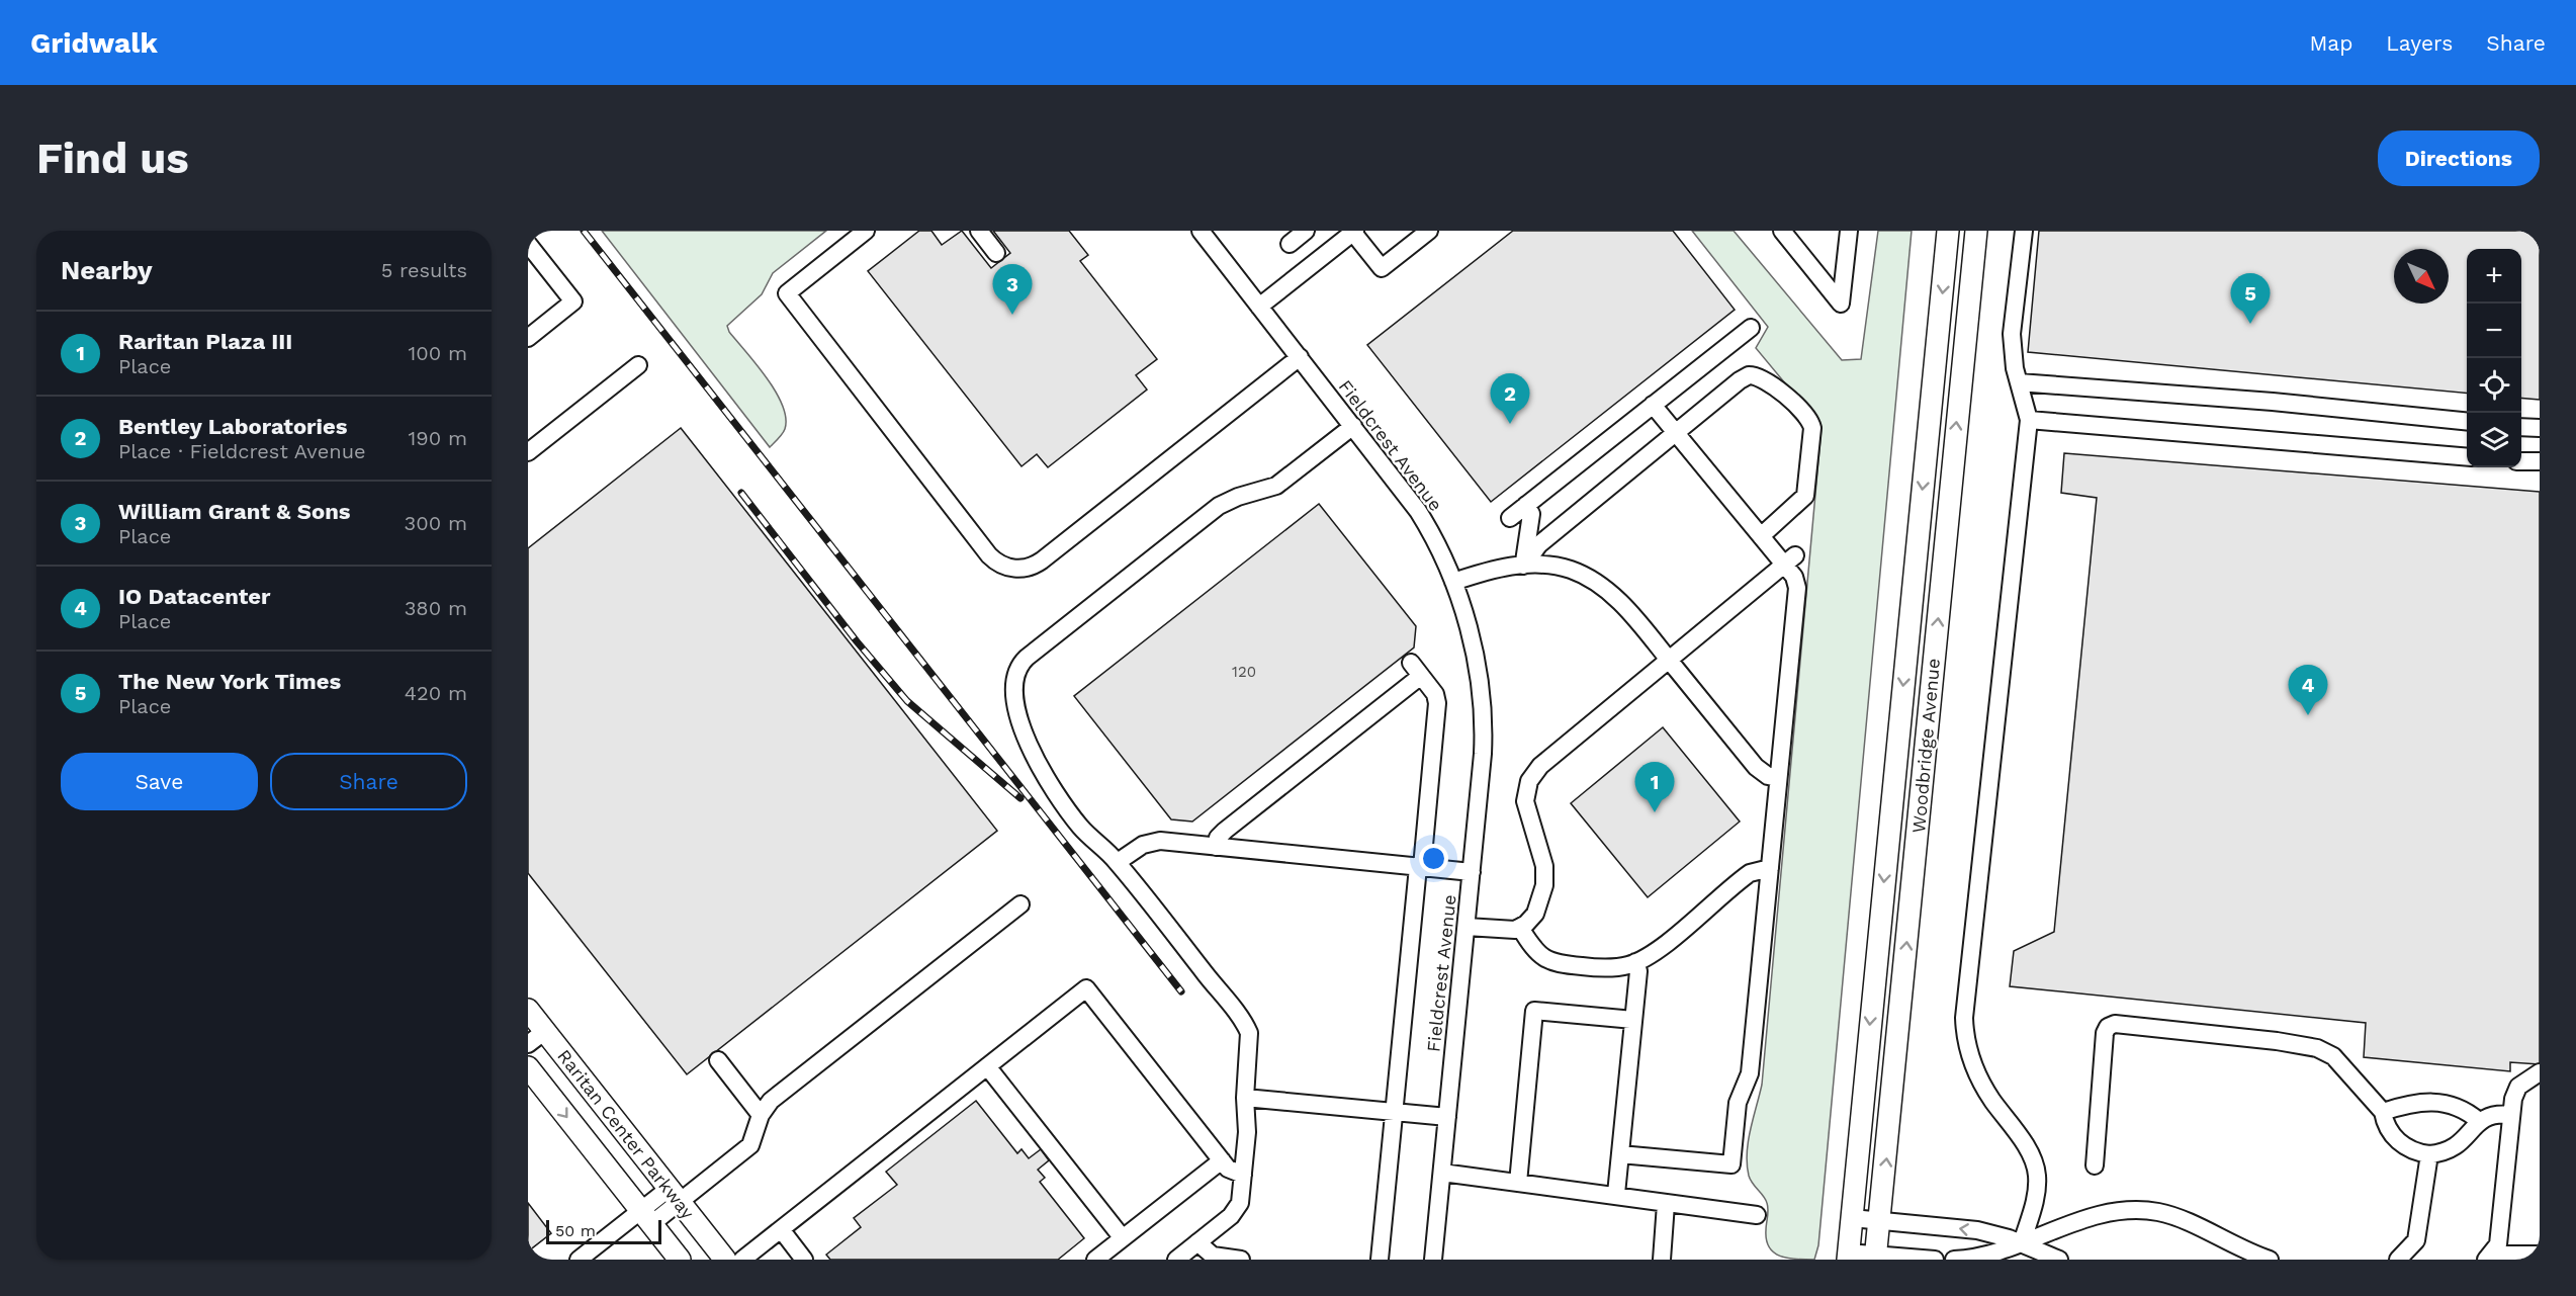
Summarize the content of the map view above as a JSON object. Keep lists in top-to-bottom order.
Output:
{
  "streets": {
    "main road": ["Woodbridge Avenue", "Raritan Center Parkway"],
    "street": ["Fieldcrest Avenue"]
  },
  "house_numbers": ["120"],
  "scale_bar": "50 m",
  "north": "bottom right",
  "page": {
    "header": "Gridwalk",
    "nav": ["Map", "Layers", "Share"],
    "buttons": [
      "Directions",
      ["Save", "Share"]
    ],
    "title": "Find us",
    "heading": ["Nearby", "5 results"],
    "map_buttons": ["+", "−"],
    "pins": [
      "3",
      "5",
      "2",
      "4",
      "1"
    ],
    "list": [
      {
        "mark": "1",
        "name": "Raritan Plaza III",
        "note": "Place",
        "value": "100 m"
      },
      {
        "mark": "2",
        "name": "Bentley Laboratories",
        "note": "Place · Fieldcrest Avenue",
        "value": "190 m"
      },
      {
        "mark": "3",
        "name": "William Grant & Sons",
        "note": "Place",
        "value": "300 m"
      },
      {
        "mark": "4",
        "name": "IO Datacenter",
        "note": "Place",
        "value": "380 m"
      },
      {
        "mark": "5",
        "name": "The New York Times",
        "note": "Place",
        "value": "420 m"
      }
    ],
    "scale": "50 m"
  }
}
